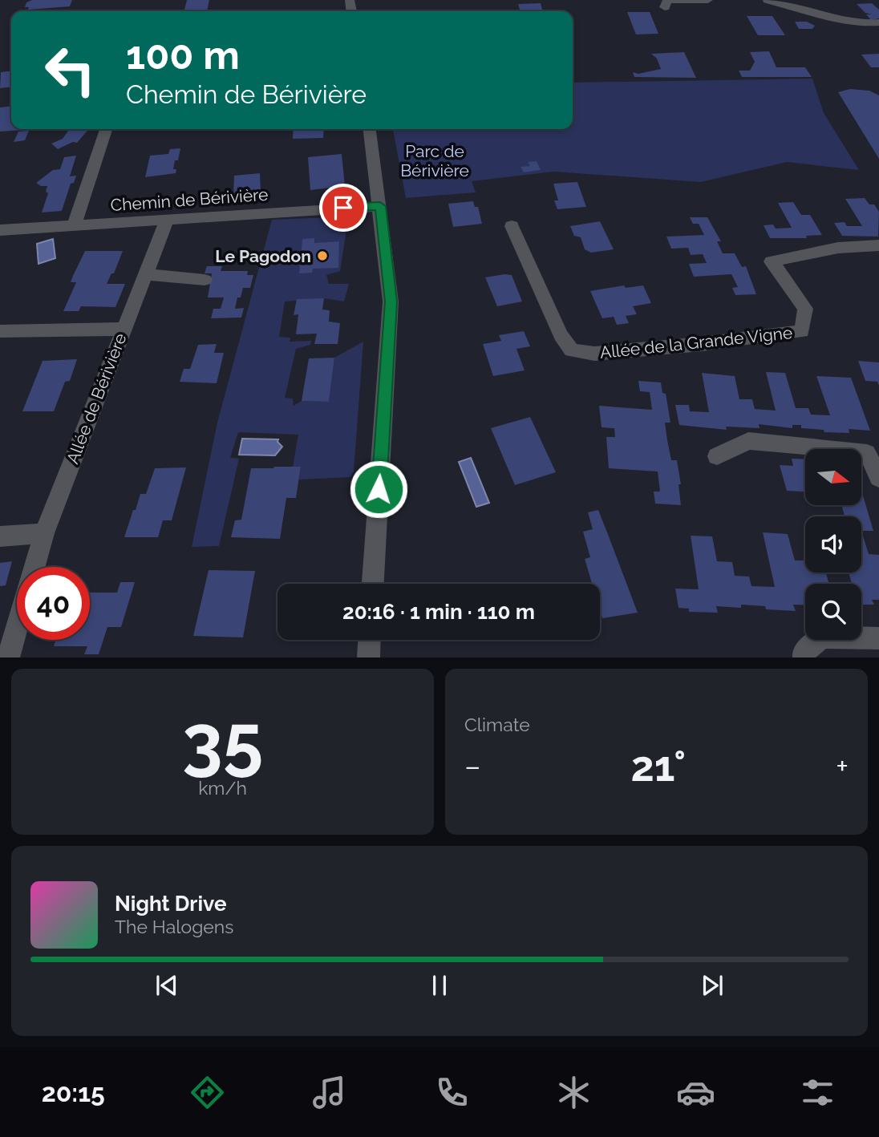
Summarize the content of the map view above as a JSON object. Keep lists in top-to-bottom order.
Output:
{
  "streets": {
    "street": ["Chemin de Bérivière", "Allée de la Grande Vigne", "Allée de Bérivière"]
  },
  "crossings": [
    ["Chemin de Bérivière", "Allée de Bérivière"]
  ],
  "parks": ["Parc de Bérivière"],
  "places": ["Le Pagodon"],
  "north": "right",
  "page": {
    "turn": ["100 m", "Chemin de Bérivière"],
    "limit": "40",
    "trip": "20:16 · 1 min · 110 m",
    "tile": [
      ["35", "km/h"],
      "Climate"
    ],
    "heat": ["−", "21°", "+"],
    "song": ["Night Drive", "The Halogens"],
    "tabs": "20:15"
  }
}
